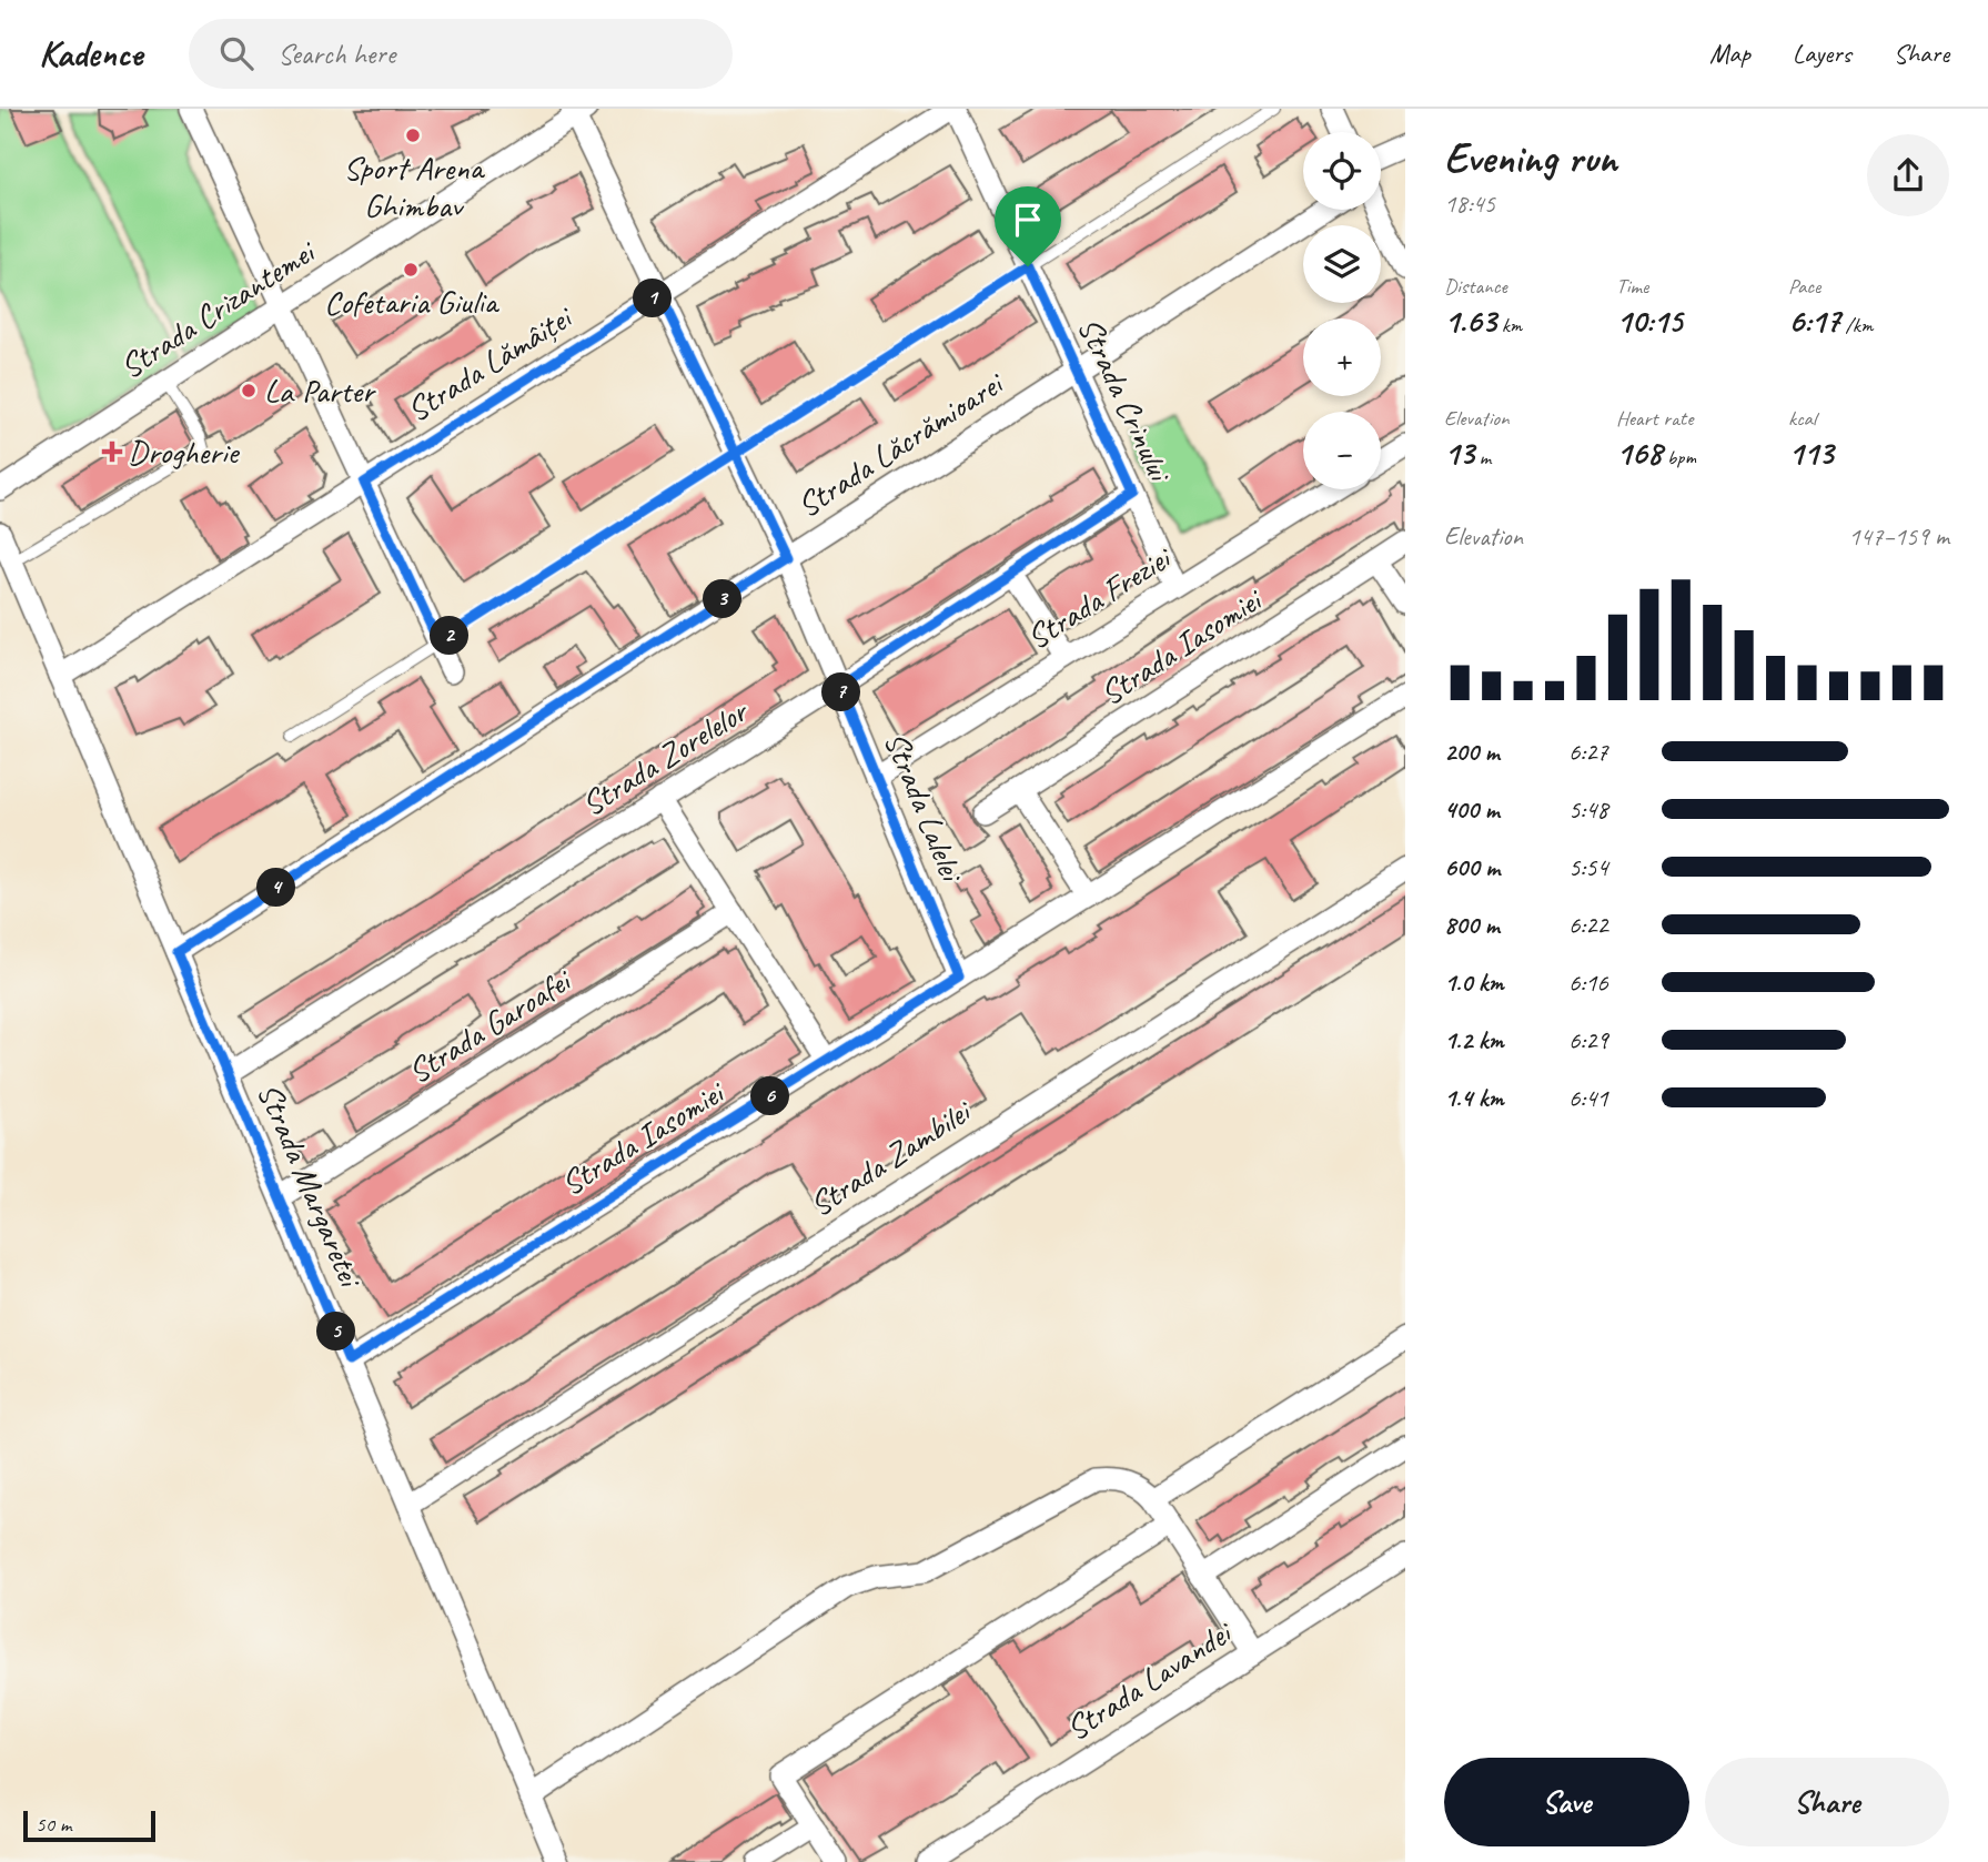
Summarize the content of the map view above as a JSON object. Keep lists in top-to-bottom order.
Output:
{
  "streets": {
    "street": [
      "Strada Crizantemei",
      "Strada Lămâiței",
      "Strada Crinului",
      "Strada Lăcrămioarei",
      "Strada Freziei",
      "Strada Iasomiei",
      "Strada Zorelelor",
      "Strada Lalelei",
      "Strada Garoafei",
      "Strada Zambilei",
      "Strada Margaretei",
      "Strada Lavandei"
    ]
  },
  "crossings": [
    ["Strada Crizantemei", "Strada Lalelei"],
    ["Strada Lămâiței", "Strada Crinului"],
    ["Strada Lămâiței", "Strada Lalelei"],
    ["Strada Lămâiței", "Strada Margaretei"],
    ["Strada Crinului", "Strada Lăcrămioarei"],
    ["Strada Crinului", "Strada Freziei"],
    ["Strada Crinului", "Strada Zorelelor"],
    ["Strada Lăcrămioarei", "Strada Lalelei"],
    ["Strada Lăcrămioarei", "Strada Margaretei"],
    ["Strada Freziei", "Strada Lalelei"],
    ["Strada Iasomiei", "Strada Lalelei"],
    ["Strada Iasomiei", "Strada Margaretei"],
    ["Strada Zorelelor", "Strada Lalelei"],
    ["Strada Zorelelor", "Strada Margaretei"],
    ["Strada Garoafei", "Strada Margaretei"],
    ["Strada Zambilei", "Strada Margaretei"]
  ],
  "places": {
    "other": ["Sport Arena Ghimbav", "Cofetaria Giulia", "La Parter"],
    "health": ["Drogherie"]
  },
  "scale_bar": "50 m",
  "page": {
    "header": "Kadence",
    "search": "Search here",
    "nav": ["Map", "Layers", "Share"],
    "heading": ["Evening run", "18:45"],
    "map_buttons": ["+", "−"],
    "stats": [
      ["Distance", "1.63 km"],
      ["Time", "10:15"],
      ["Pace", "6:17 /km"],
      ["Elevation", "13 m"],
      ["Heart rate", "168 bpm"],
      ["kcal", "113"]
    ],
    "pins": [
      "1",
      "3",
      "2",
      "7",
      "4",
      "6",
      "5"
    ],
    "chart": ["Elevation", "147–159 m"],
    "list": [
      {
        "name": "200 m",
        "note": "6:27"
      },
      {
        "name": "400 m",
        "note": "5:48"
      },
      {
        "name": "600 m",
        "note": "5:54"
      },
      {
        "name": "800 m",
        "note": "6:22"
      },
      {
        "name": "1.0 km",
        "note": "6:16"
      },
      {
        "name": "1.2 km",
        "note": "6:29"
      },
      {
        "name": "1.4 km",
        "note": "6:41"
      }
    ],
    "buttons": ["Save", "Share"],
    "scale": "50 m"
  }
}
